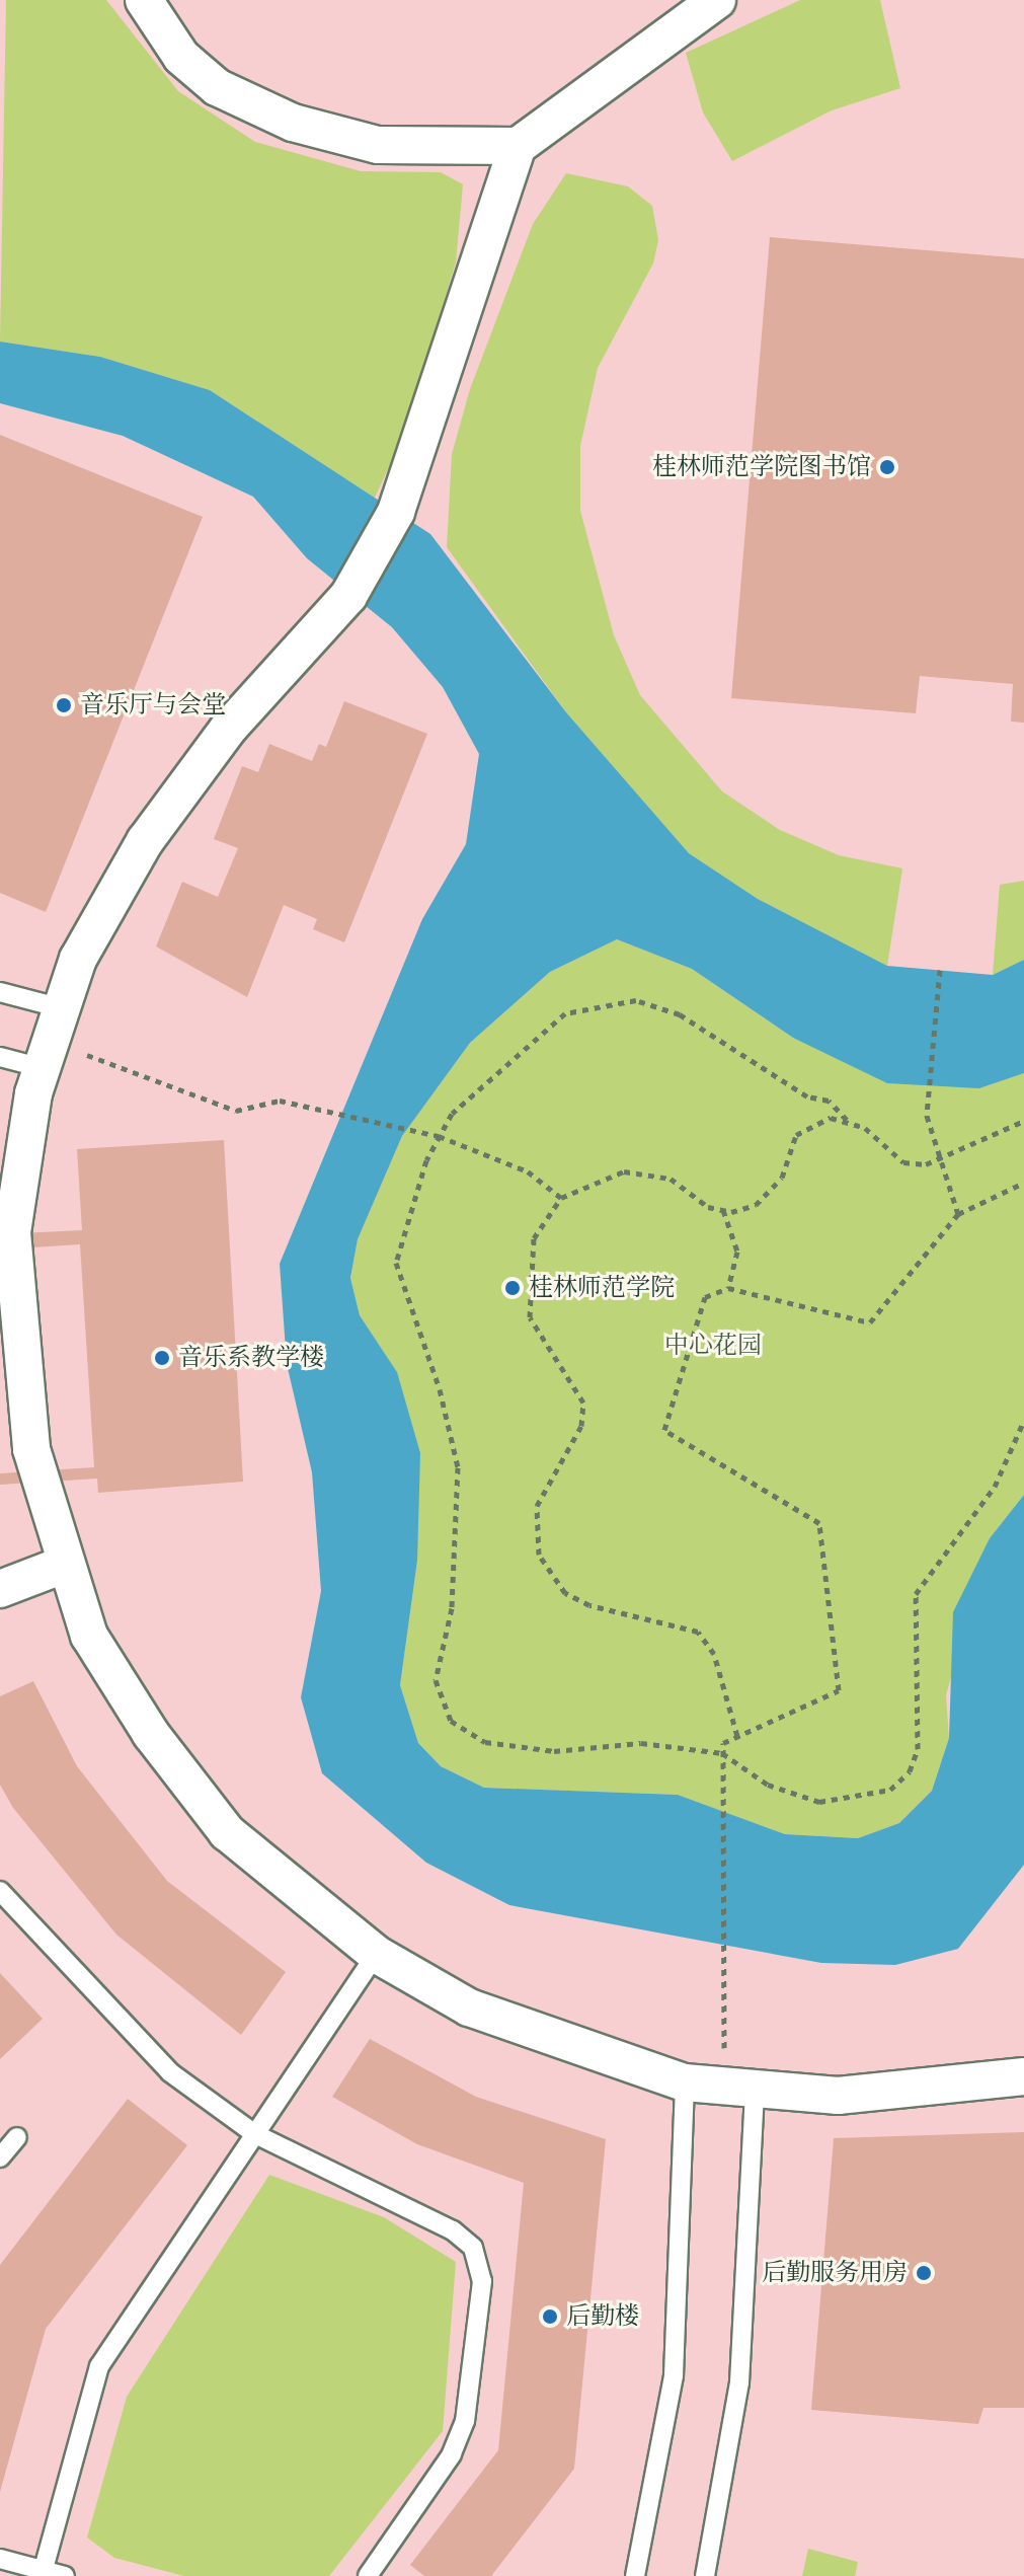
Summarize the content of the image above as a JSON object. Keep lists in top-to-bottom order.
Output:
{
  "parks": ["中心花园"],
  "places": [
    "桂林师范学院图书馆",
    "音乐厅与会堂",
    "桂林师范学院",
    "音乐系教学楼",
    "后勤服务用房",
    "后勤楼"
  ]
}
